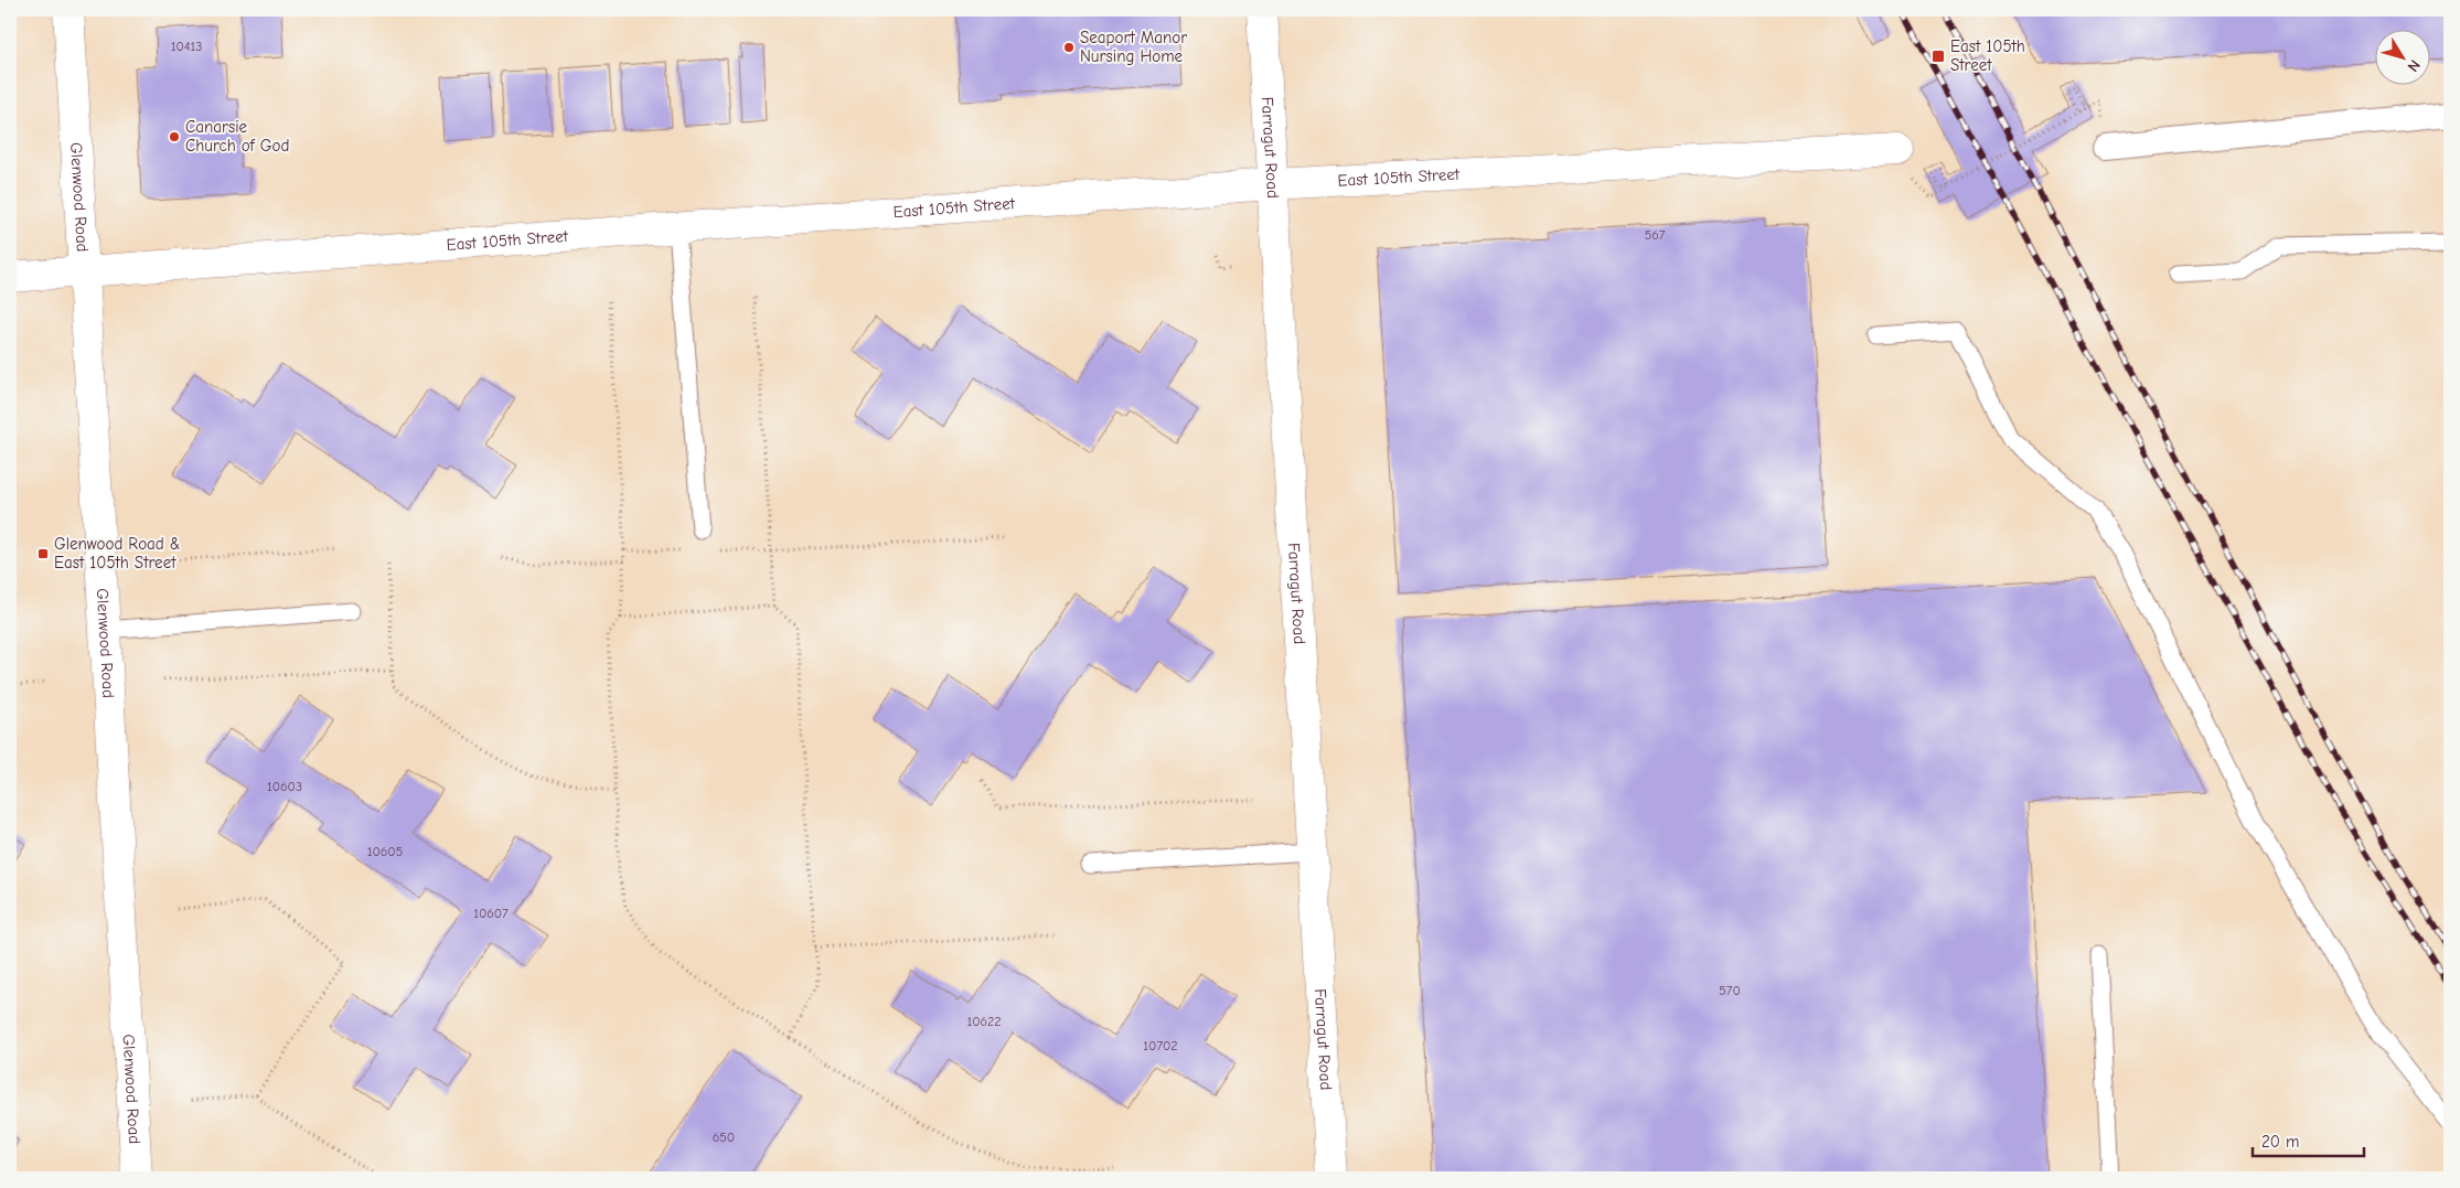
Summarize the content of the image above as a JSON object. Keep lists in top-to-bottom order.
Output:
{
  "streets": {
    "street": ["Farragut Road", "East 105th Street", "Glenwood Road"]
  },
  "crossings": [
    ["Farragut Road", "East 105th Street"],
    ["East 105th Street", "Glenwood Road"]
  ],
  "places": {
    "other": ["Seaport Manor Nursing Home", "Canarsie Church of God"],
    "transit": ["East 105th Street", "Glenwood Road & East 105th Street"]
  },
  "house_numbers": [
    "10413",
    "567",
    "10603",
    "10605",
    "10607",
    "570",
    "10622",
    "10702",
    "650"
  ],
  "scale_bar": "20 m",
  "north": "bottom right"
}
